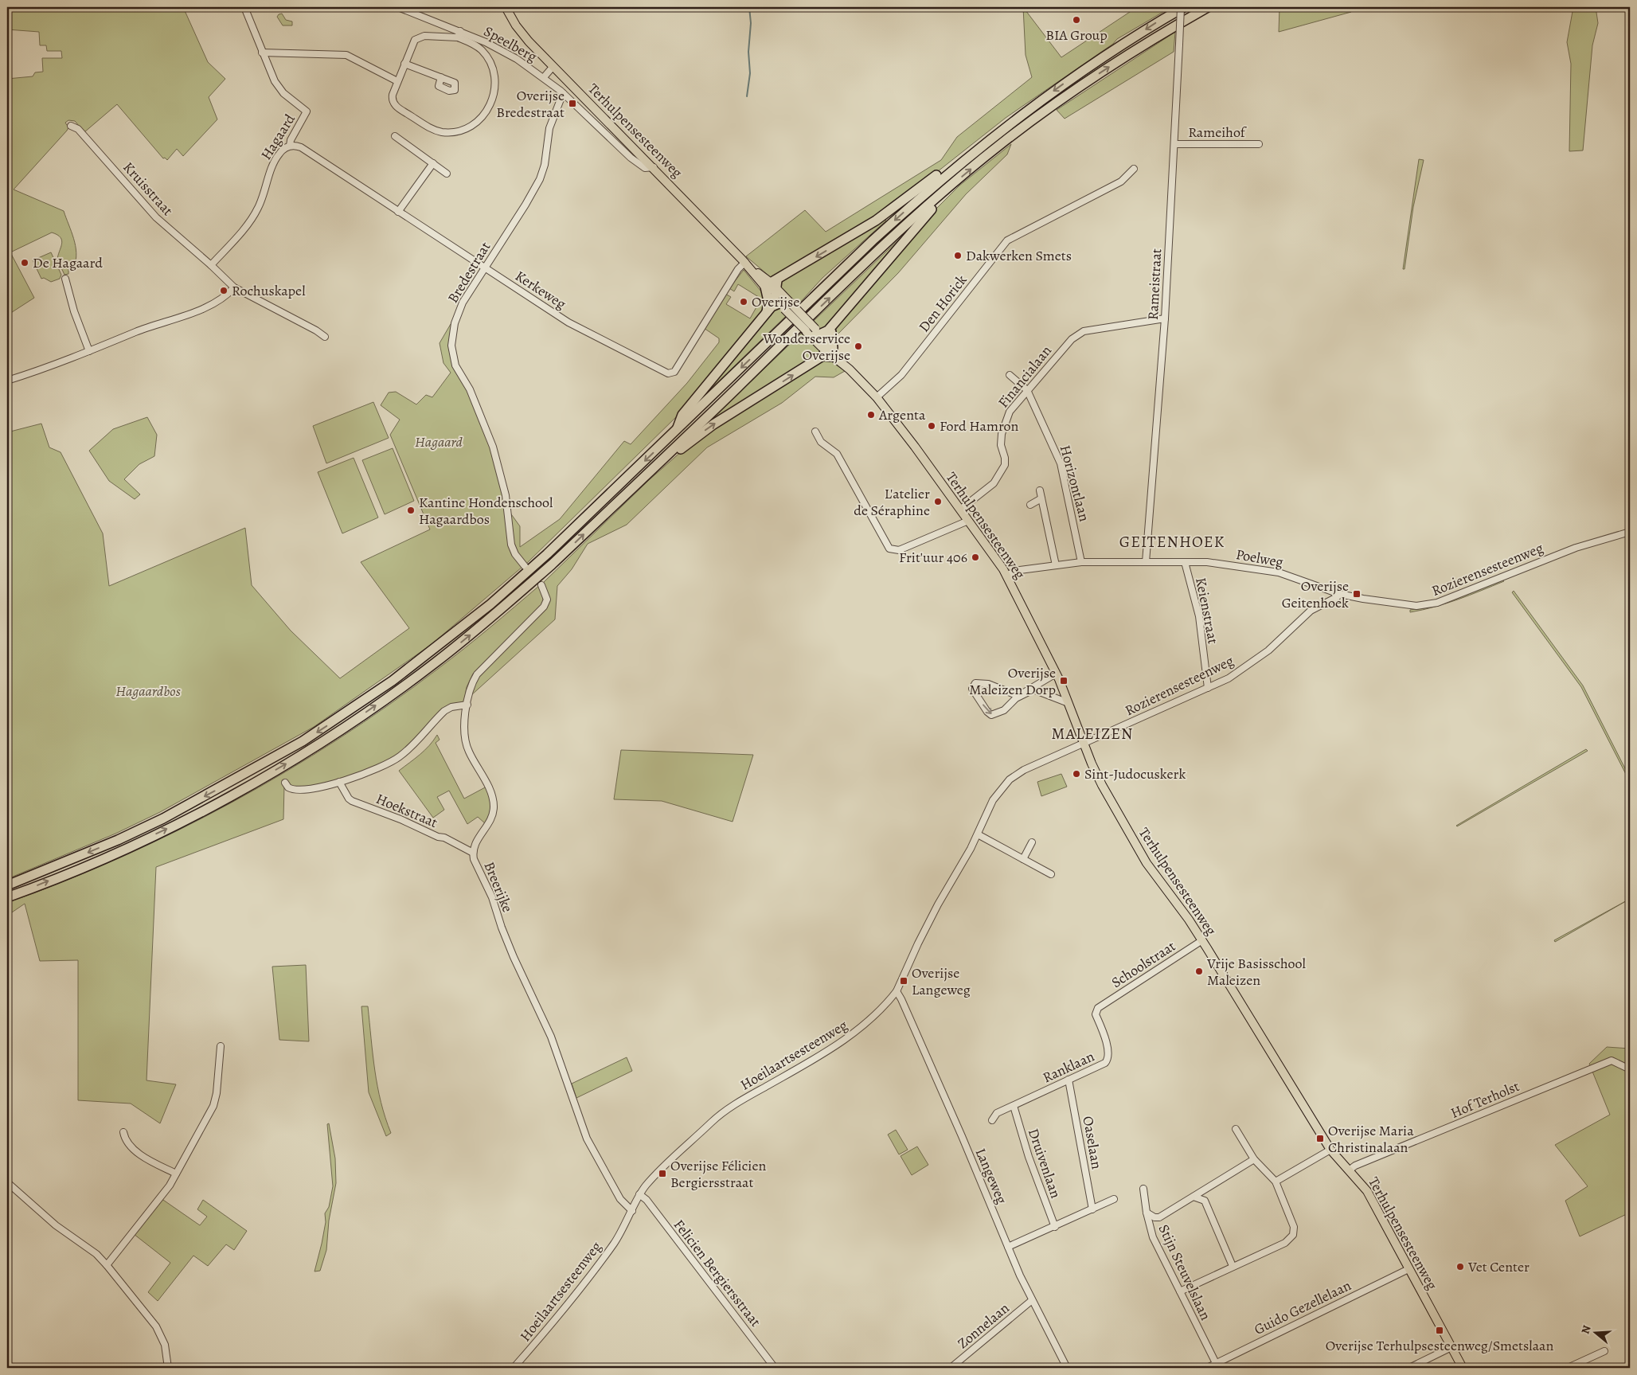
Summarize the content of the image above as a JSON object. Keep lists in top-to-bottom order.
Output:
{
  "streets": {
    "main road": ["Terhulpensesteenweg"],
    "street": [
      "Speelberg",
      "Rameihof",
      "Hagaard",
      "Kruisstraat",
      "Bredestraat",
      "Rameistraat",
      "Kerkeweg",
      "Den Horick",
      "Financialaan",
      "Horizontlaan",
      "Poelweg",
      "Rozierensesteenweg",
      "Keienstraat",
      "Hoekstraat",
      "Breerijke",
      "Schoolstraat",
      "Hoeilaartsesteenweg",
      "Ranklaan",
      "Hof Terholst",
      "Oaselaan",
      "Druivenlaan",
      "Langeweg",
      "Stijn Steuvelslaan",
      "Felicien Bergiersstraat",
      "Guido Gezellelaan",
      "Zonnelaan"
    ]
  },
  "crossings": [
    ["Speelberg", "Terhulpensesteenweg"],
    ["Speelberg", "Bredestraat"],
    ["Terhulpensesteenweg", "Kerkeweg"],
    ["Terhulpensesteenweg", "Den Horick"],
    ["Terhulpensesteenweg", "Financialaan"],
    ["Terhulpensesteenweg", "Poelweg"],
    ["Terhulpensesteenweg", "Rozierensesteenweg"],
    ["Terhulpensesteenweg", "Schoolstraat"],
    ["Terhulpensesteenweg", "Hoeilaartsesteenweg"],
    ["Terhulpensesteenweg", "Hof Terholst"],
    ["Terhulpensesteenweg", "Guido Gezellelaan"],
    ["Rameihof", "Rameistraat"],
    ["Hagaard", "Kruisstraat"],
    ["Hagaard", "Kerkeweg"],
    ["Bredestraat", "Kerkeweg"],
    ["Rameistraat", "Financialaan"],
    ["Rameistraat", "Poelweg"],
    ["Financialaan", "Horizontlaan"],
    ["Horizontlaan", "Poelweg"],
    ["Poelweg", "Rozierensesteenweg"],
    ["Poelweg", "Keienstraat"],
    ["Rozierensesteenweg", "Keienstraat"],
    ["Rozierensesteenweg", "Hoeilaartsesteenweg"],
    ["Hoekstraat", "Breerijke"],
    ["Breerijke", "Hoeilaartsesteenweg"],
    ["Schoolstraat", "Ranklaan"],
    ["Hoeilaartsesteenweg", "Langeweg"],
    ["Hoeilaartsesteenweg", "Felicien Bergiersstraat"],
    ["Ranklaan", "Oaselaan"],
    ["Ranklaan", "Druivenlaan"],
    ["Langeweg", "Zonnelaan"],
    ["Stijn Steuvelslaan", "Guido Gezellelaan"]
  ],
  "districts": ["GEITENHOEK", "MALEIZEN"],
  "parks": ["Hagaard", "Hagaardbos"],
  "places": {
    "other": [
      "BIA Group",
      "Dakwerken Smets",
      "De Hagaard",
      "Rochuskapel",
      "Overijse",
      "Wonderservice Overijse",
      "Argenta",
      "Ford Hamron",
      "L'atelier de Séraphine",
      "Kantine Hondenschool Hagaardbos",
      "Frit'uur 406",
      "Sint-Judocuskerk",
      "Vrije Basisschool Maleizen",
      "Vet Center"
    ],
    "transit": [
      "Overijse Bredestraat",
      "Overijse Geitenhoek",
      "Overijse Maleizen Dorp",
      "Overijse Langeweg",
      "Overijse Maria Christinalaan",
      "Overijse Félicien Bergiersstraat",
      "Overijse Terhulpsesteenweg/Smetslaan"
    ]
  },
  "north": "left"
}
